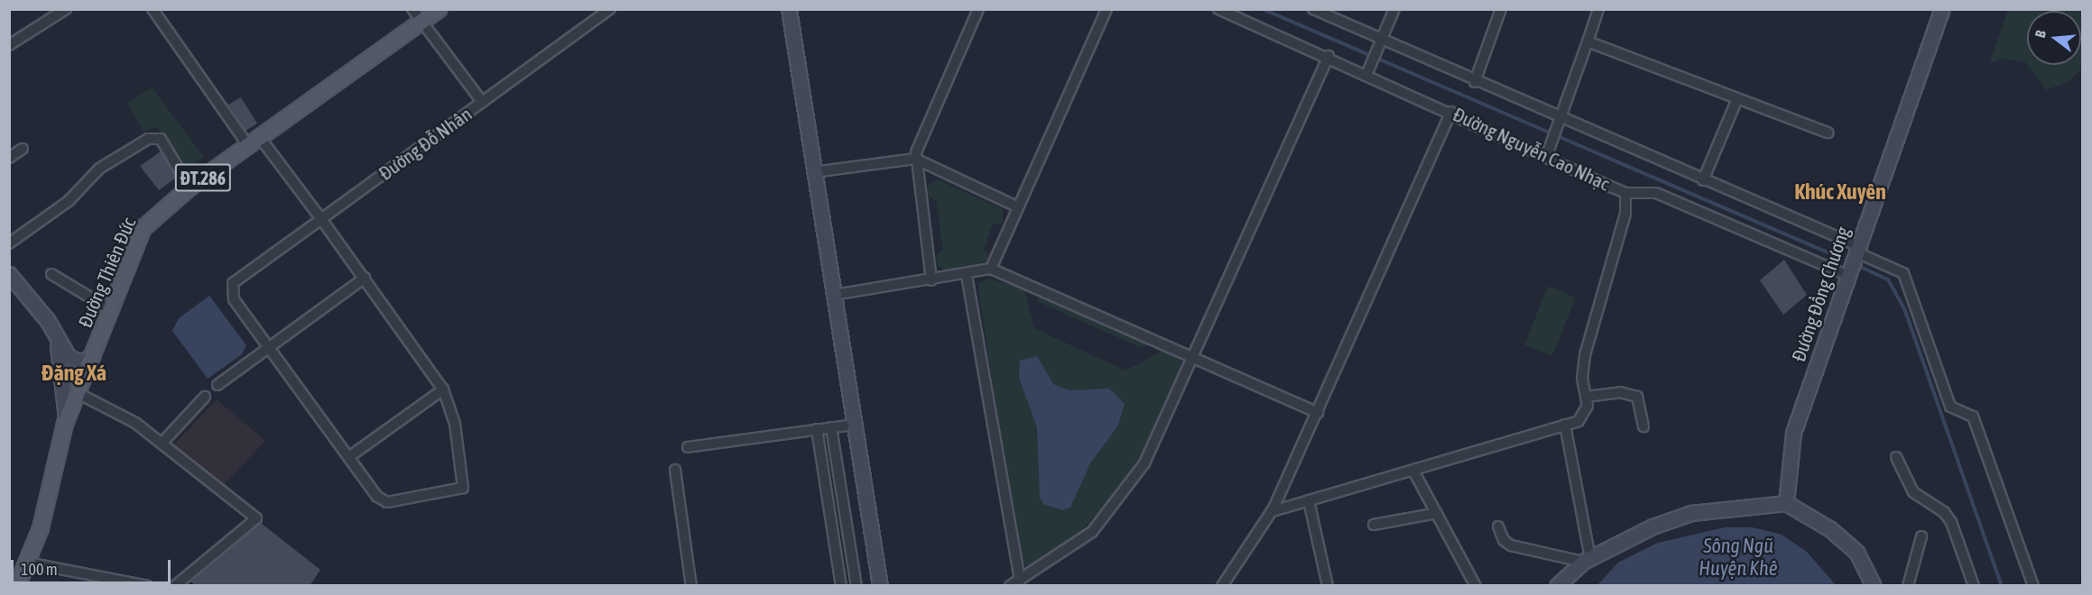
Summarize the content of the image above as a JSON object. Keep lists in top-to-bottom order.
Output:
{
  "streets": {
    "main road": ["ĐT.286", "Đường Thiên Đức"],
    "street": ["Đường Đỗ Nhân", "Đường Nguyễn Cao Nhạc", "Đường Đồng Chương"]
  },
  "crossings": [
    ["Đường Nguyễn Cao Nhạc", "Đường Đồng Chương"]
  ],
  "districts": ["Khúc Xuyên", "Đặng Xá"],
  "water": ["Sông Ngũ Huyện Khê"],
  "scale_bar": "100 m",
  "north": "left"
}
